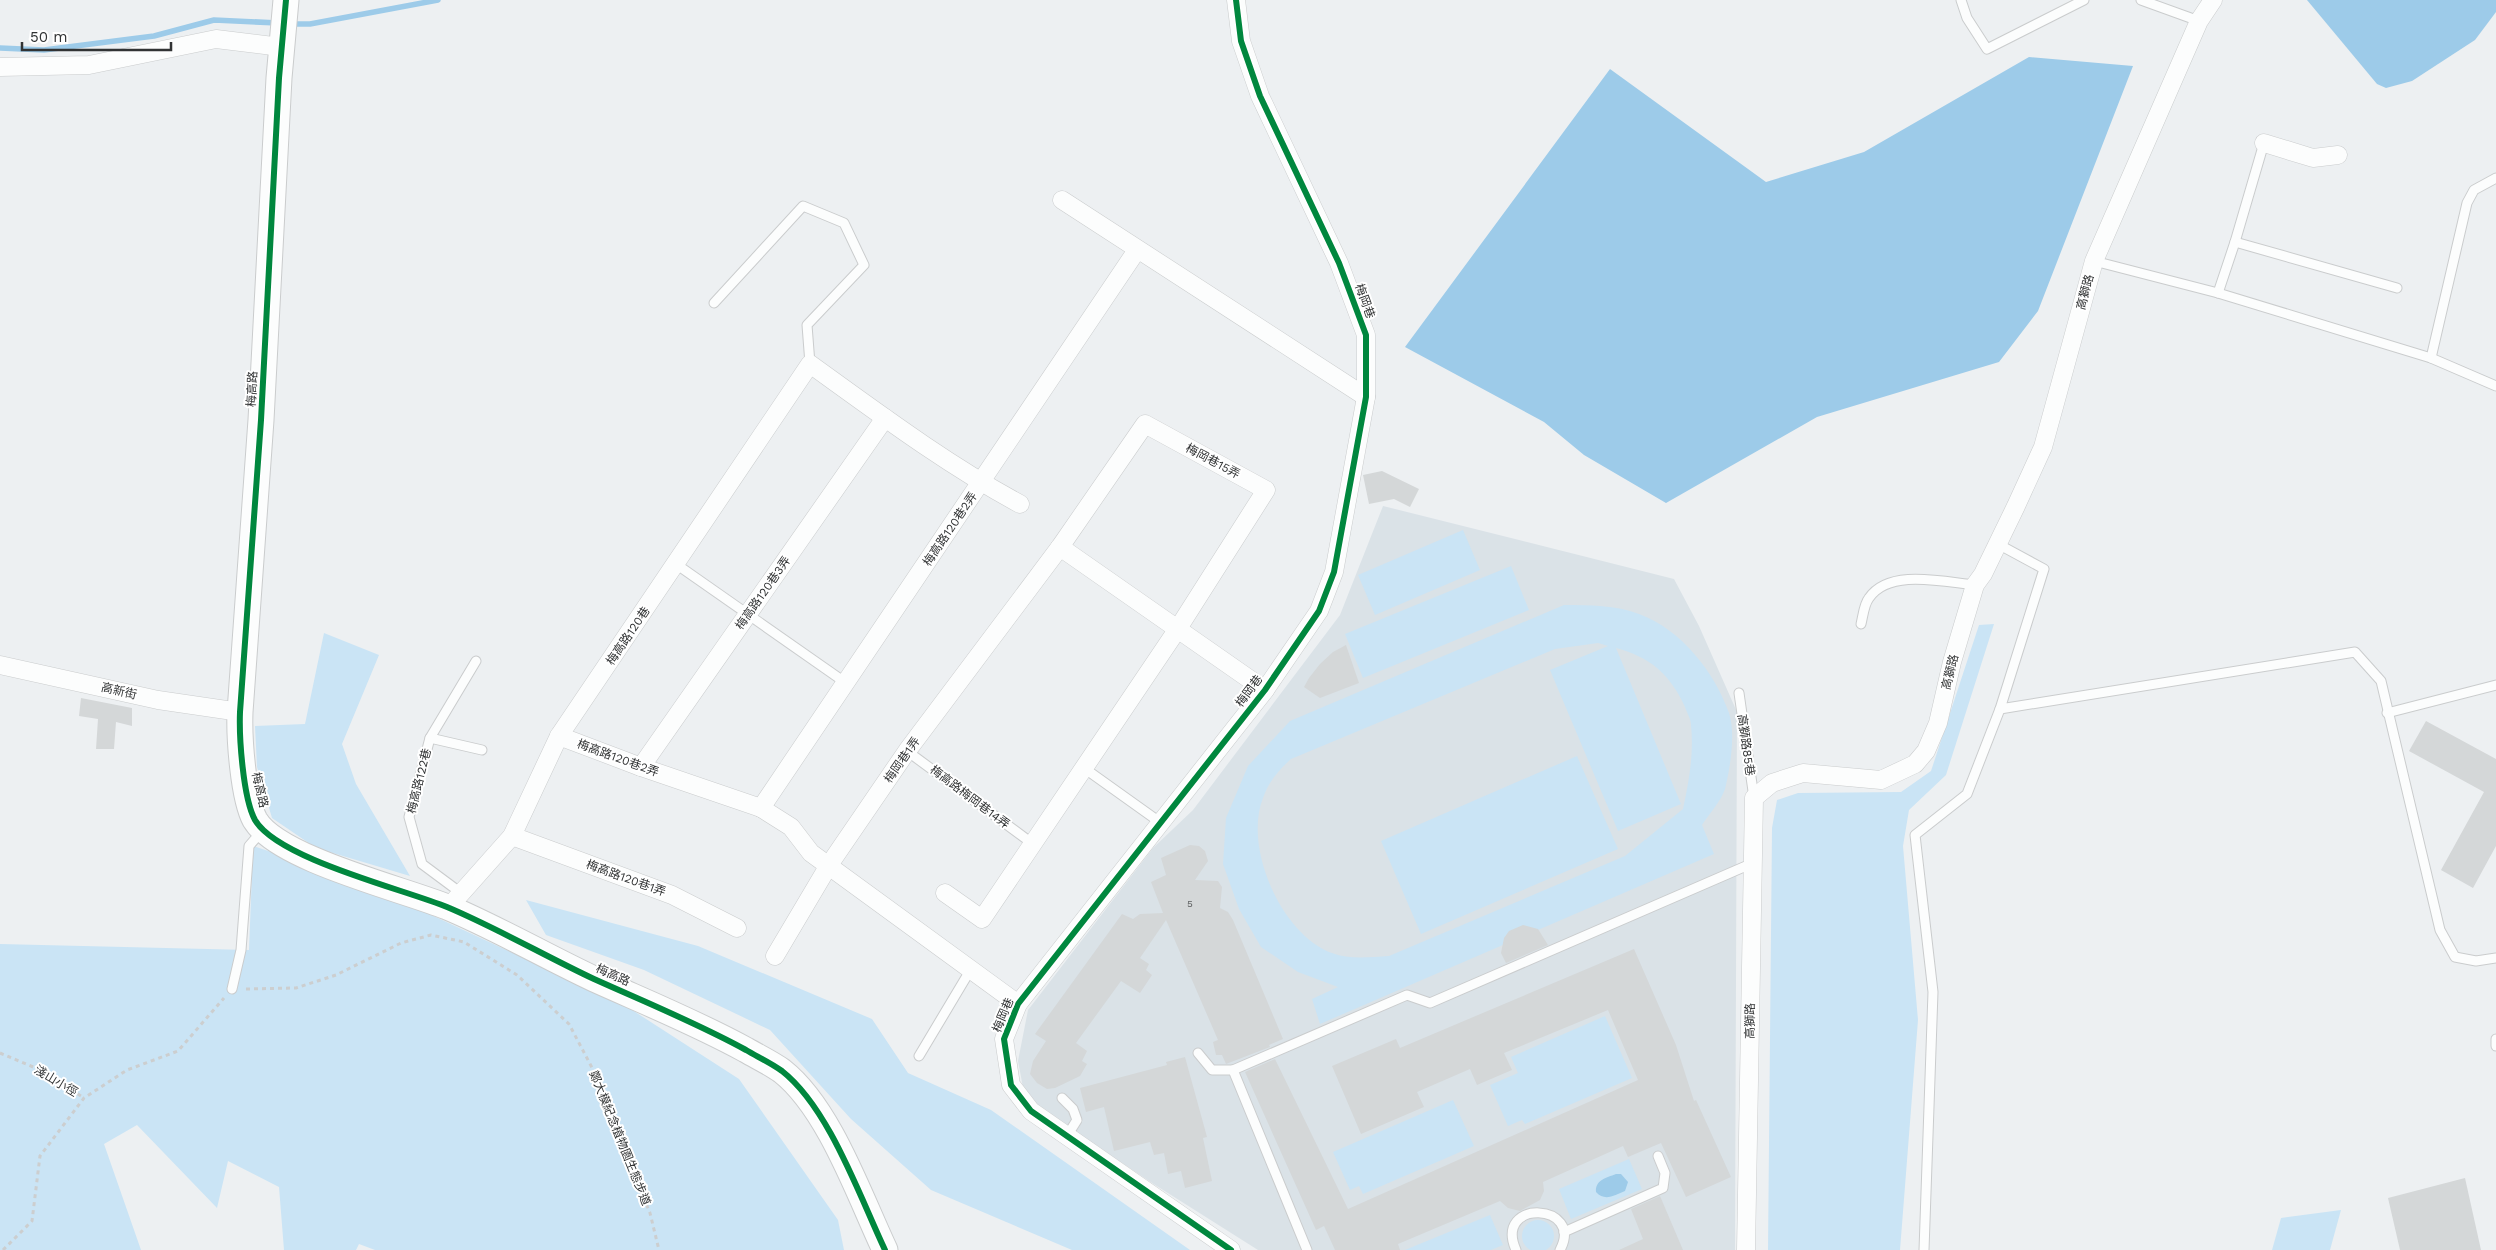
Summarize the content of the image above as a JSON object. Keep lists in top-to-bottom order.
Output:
{
  "streets": {
    "street": [
      "高獅路",
      "梅岡巷",
      "梅高路",
      "梅岡巷15弄",
      "梅高路120巷2弄",
      "梅高路120巷3弄",
      "梅高路120巷",
      "高新街",
      "梅岡巷1弄",
      "梅高路120巷1弄"
    ],
    "lane": ["高獅路85巷", "梅高路122巷", "梅高路梅岡巷14弄"],
    "path": ["淺山小徑", "鄭大模紀念植物園生態步道"]
  },
  "crossings": [
    ["高獅路", "高獅路85巷"],
    ["梅高路", "梅高路120巷"],
    ["梅高路", "高新街"],
    ["梅高路", "梅高路122巷"],
    ["梅岡巷15弄", "梅岡巷1弄"],
    ["梅高路120巷2弄", "梅高路120巷3弄"],
    ["梅高路120巷2弄", "梅高路120巷"],
    ["梅高路120巷2弄", "梅岡巷1弄"],
    ["梅高路120巷", "梅高路122巷"],
    ["梅高路120巷", "梅高路120巷1弄"],
    ["梅岡巷1弄", "梅高路梅岡巷14弄"]
  ],
  "house_numbers": ["5"],
  "scale_bar": "50 m"
}
